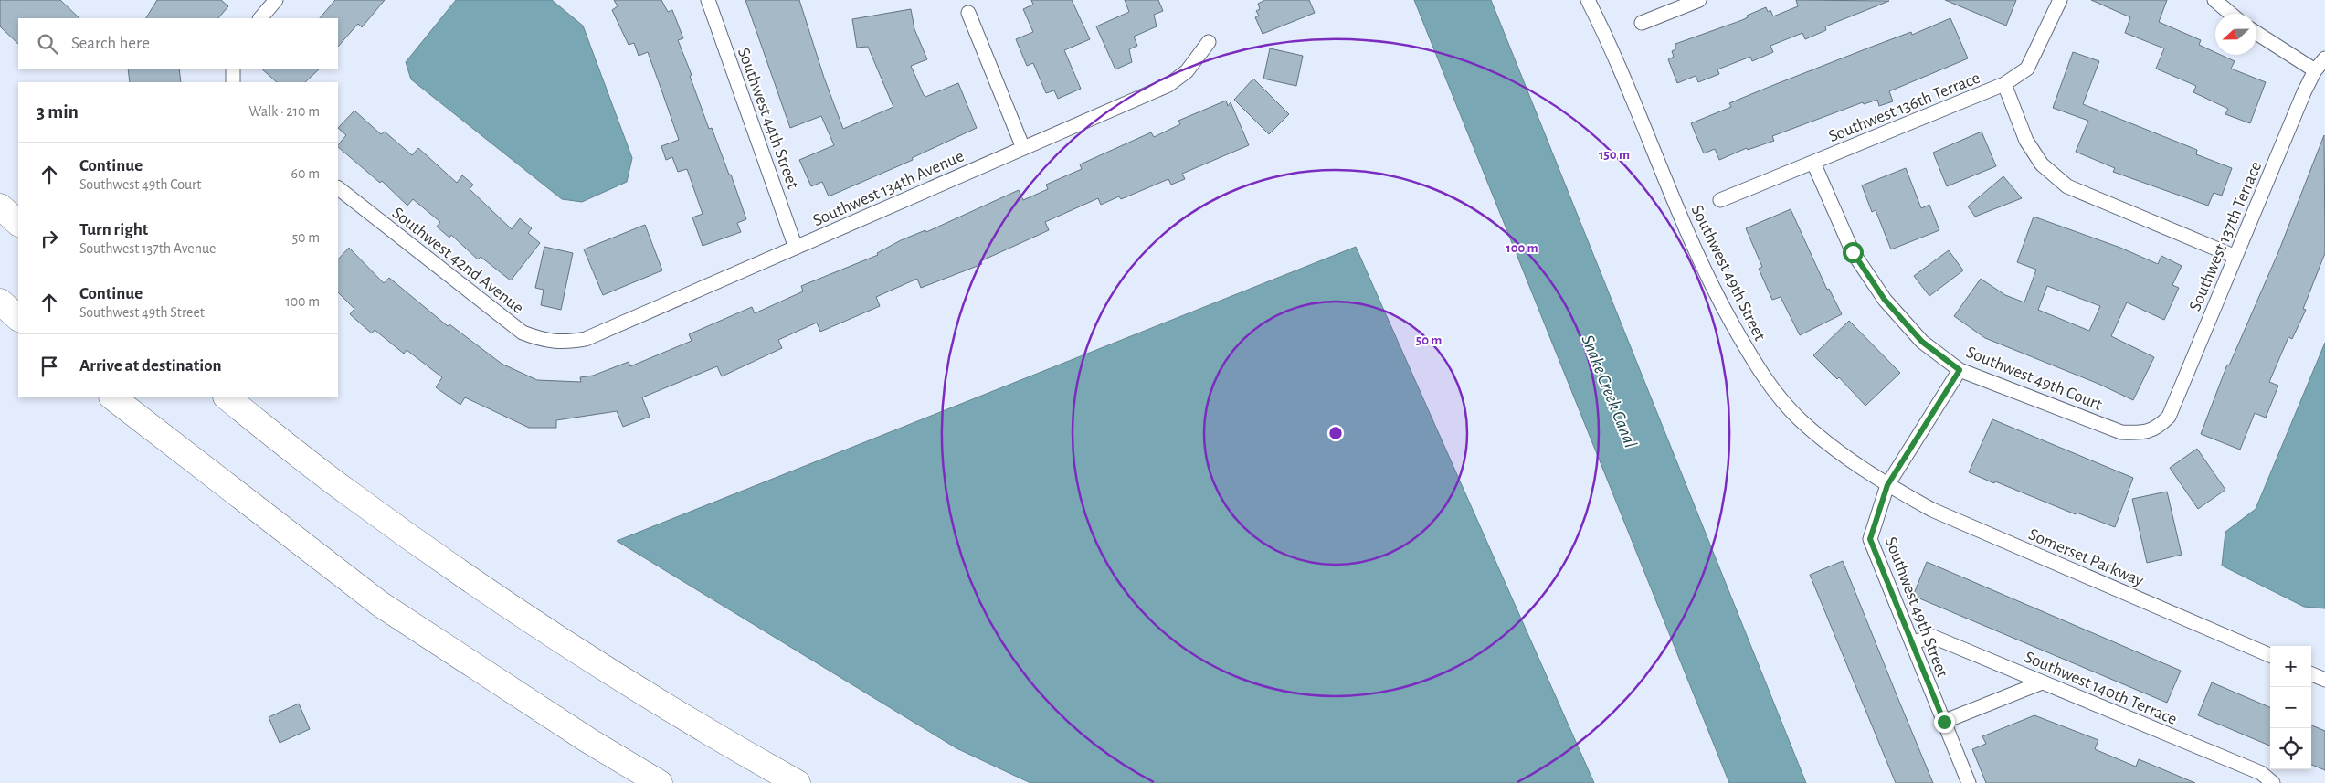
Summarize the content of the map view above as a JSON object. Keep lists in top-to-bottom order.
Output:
{
  "streets": {
    "street": [
      "Southwest 136th Terrace",
      "Southwest 44th Street",
      "Southwest 134th Avenue",
      "Southwest 137th Terrace",
      "Southwest 42nd Avenue",
      "Southwest 49th Street",
      "Southwest 49th Court",
      "Somerset Parkway",
      "Southwest 140th Terrace"
    ]
  },
  "crossings": [
    ["Southwest 136th Terrace", "Southwest 49th Court"],
    ["Southwest 44th Street", "Southwest 134th Avenue"],
    ["Southwest 134th Avenue", "Southwest 42nd Avenue"],
    ["Southwest 137th Terrace", "Southwest 49th Court"],
    ["Southwest 49th Street", "Somerset Parkway"],
    ["Southwest 49th Street", "Southwest 140th Terrace"]
  ],
  "water": ["Snake Creek Canal"],
  "north": "left",
  "page": {
    "search": "Search here",
    "heading": ["3 min", "Walk · 210 m"],
    "list": [
      ["Continue", "Southwest 49th Court", "60 m"],
      ["Turn right", "Southwest 137th Avenue", "50 m"],
      ["Continue", "Southwest 49th Street", "100 m"],
      "Arrive at destination"
    ],
    "map_buttons": ["+", "−"]
  },
  "rings": ["150 m", "100 m", "50 m"]
}
